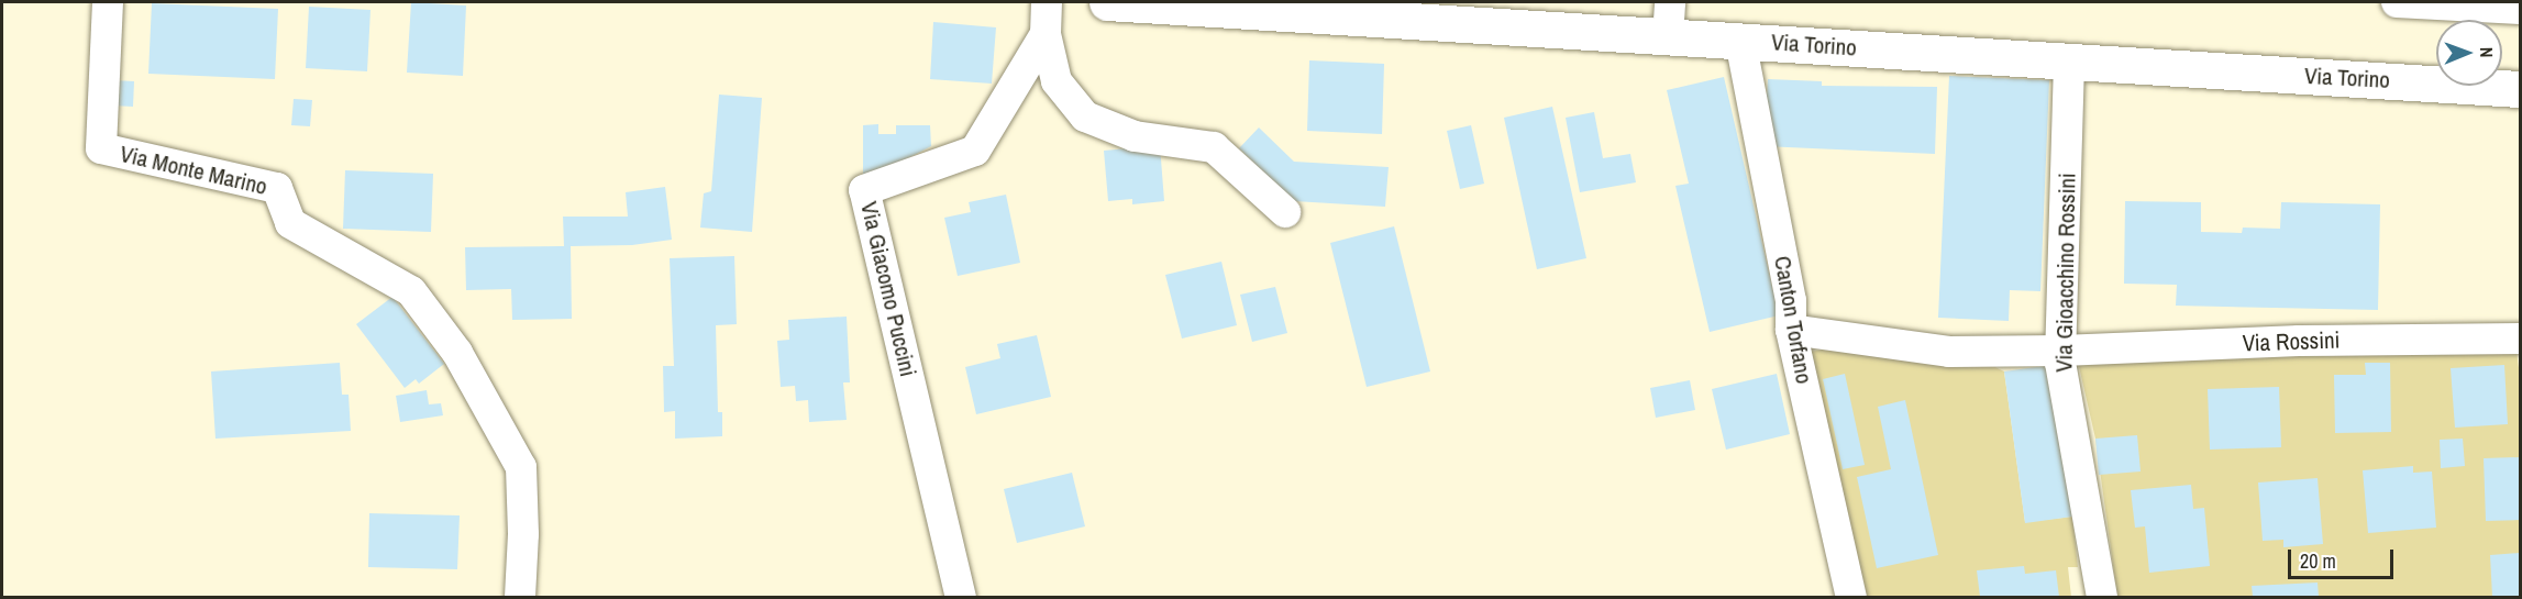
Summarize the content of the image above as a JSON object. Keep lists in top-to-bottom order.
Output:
{
  "streets": {
    "street": [
      "Via Torino",
      "Via Monte Marino",
      "Via Gioacchino Rossini",
      "Via Giacomo Puccini",
      "Canton Torfano",
      "Via Rossini"
    ]
  },
  "crossings": [
    ["Via Torino", "Via Gioacchino Rossini"],
    ["Via Torino", "Canton Torfano"],
    ["Via Gioacchino Rossini", "Via Rossini"],
    ["Canton Torfano", "Via Rossini"]
  ],
  "scale_bar": "20 m",
  "north": "right"
}
